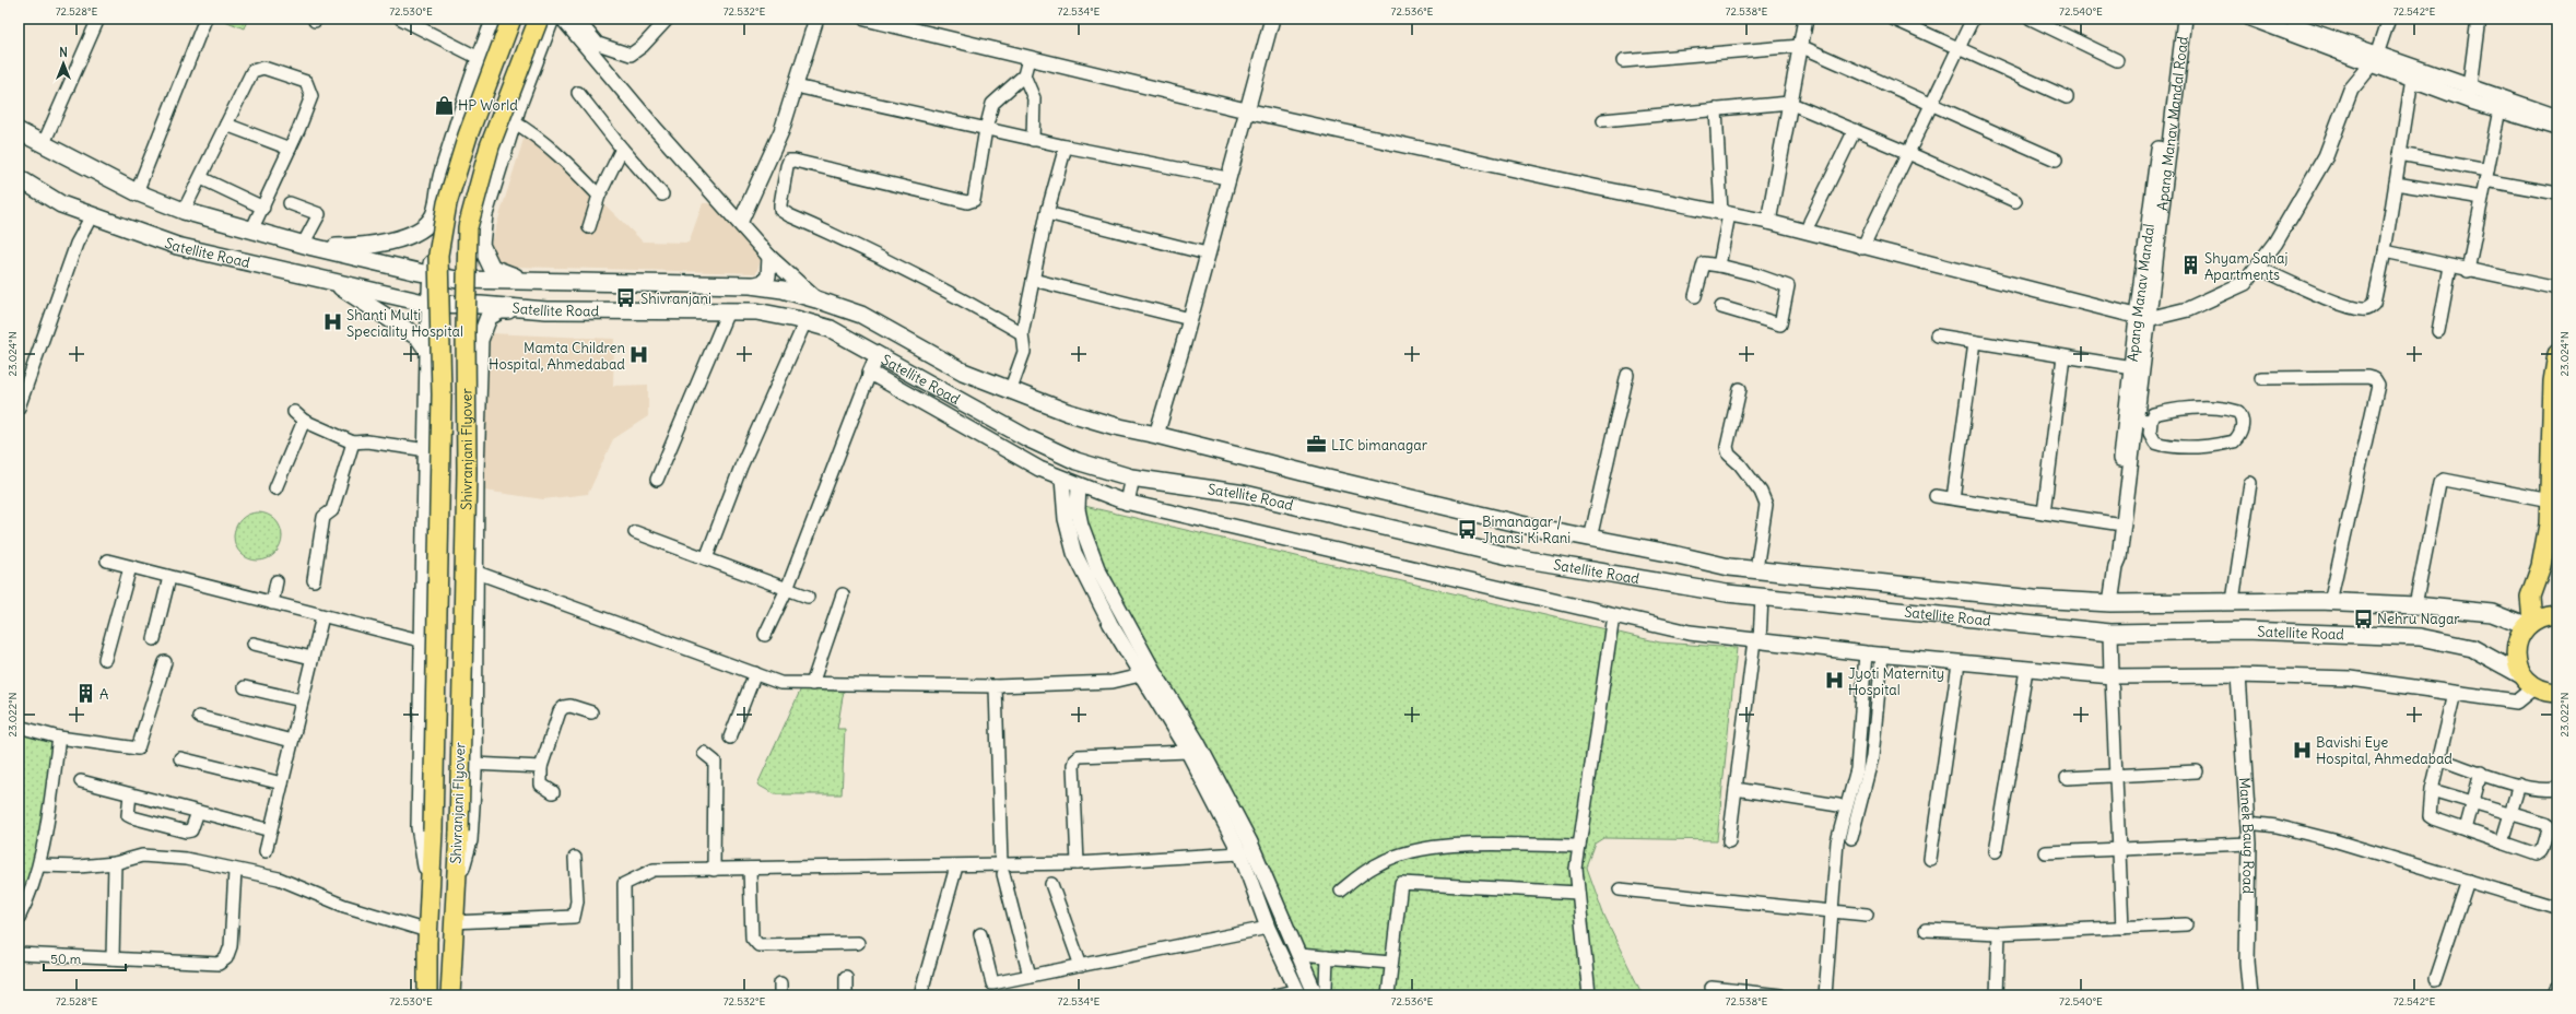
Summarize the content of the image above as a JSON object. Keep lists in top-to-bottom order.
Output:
{
  "streets": {
    "main road": ["Satellite Road", "Shivranjani Flyover"],
    "street": ["Apang Manav Mandal Road", "Apang Manav Mandal", "Manek Baug Road"]
  },
  "crossings": [
    ["Apang Manav Mandal Road", "Apang Manav Mandal"]
  ],
  "places": {
    "shop": ["HP World"],
    "building": ["Shyam Sahaj Apartments", "A"],
    "bus stop": ["Shivranjani", "Bimanagar / Jhansi Ki Rani", "Nehru Nagar"],
    "hospital": [
      "Shanti Multi Speciality Hospital",
      "Mamta Children Hospital, Ahmedabad",
      "Jyoti Maternity Hospital",
      "Bavishi Eye Hospital, Ahmedabad"
    ],
    "office": ["LIC bimanagar"]
  },
  "scale_bar": "50 m",
  "north": "top",
  "coordinates": [
    "72.528°E",
    "72.530°E",
    "72.532°E",
    "72.534°E",
    "72.536°E",
    "72.538°E",
    "72.540°E",
    "72.542°E",
    "23.024°N",
    "23.022°N"
  ]
}
